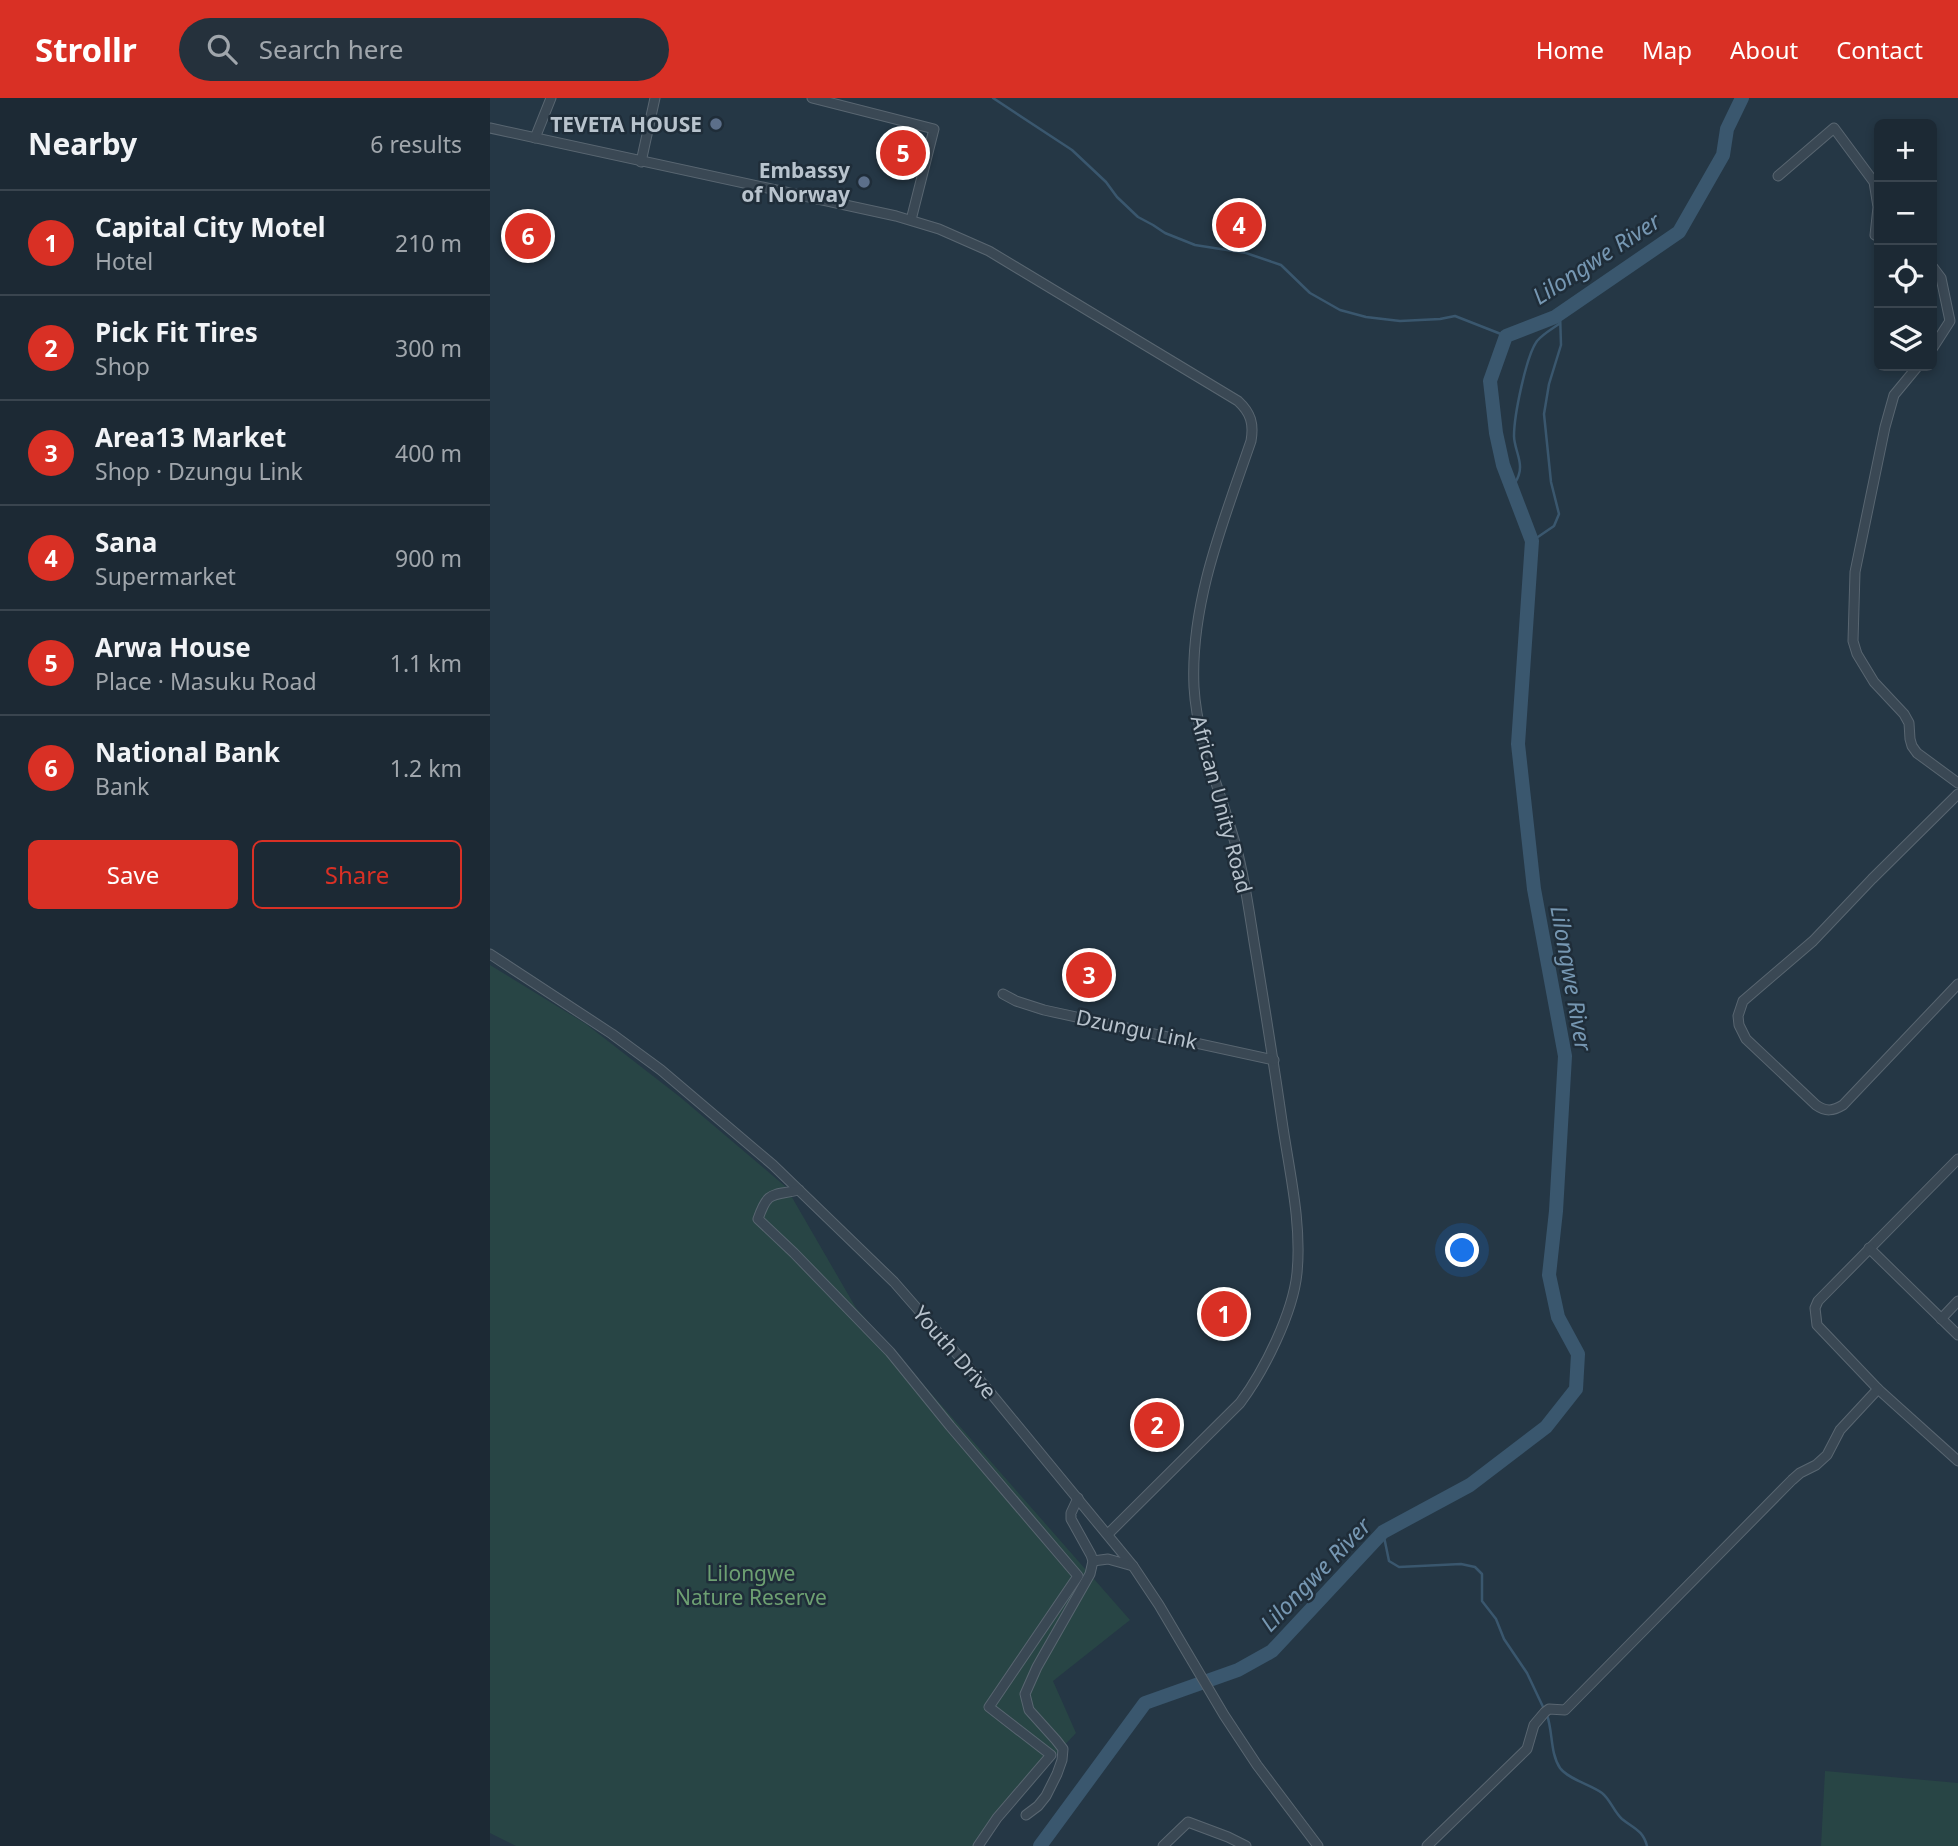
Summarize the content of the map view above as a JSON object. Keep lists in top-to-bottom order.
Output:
{
  "streets": {
    "street": ["African Unity Road", "Dzungu Link", "Youth Drive"]
  },
  "crossings": [
    ["African Unity Road", "Dzungu Link"],
    ["African Unity Road", "Youth Drive"]
  ],
  "water": ["Lilongwe River"],
  "parks": ["Lilongwe Nature Reserve"],
  "places": ["TEVETA HOUSE", "Embassy of Norway"],
  "page": {
    "header": "Strollr",
    "search": "Search here",
    "nav": [
      "Home",
      "Map",
      "About",
      "Contact"
    ],
    "heading": ["Nearby", "6 results"],
    "map_buttons": ["+", "−"],
    "pins": [
      "5",
      "4",
      "6",
      "3",
      "1",
      "2"
    ],
    "list": [
      {
        "mark": "1",
        "name": "Capital City Motel",
        "note": "Hotel",
        "value": "210 m"
      },
      {
        "mark": "2",
        "name": "Pick Fit Tires",
        "note": "Shop",
        "value": "300 m"
      },
      {
        "mark": "3",
        "name": "Area13 Market",
        "note": "Shop · Dzungu Link",
        "value": "400 m"
      },
      {
        "mark": "4",
        "name": "Sana",
        "note": "Supermarket",
        "value": "900 m"
      },
      {
        "mark": "5",
        "name": "Arwa House",
        "note": "Place · Masuku Road",
        "value": "1.1 km"
      },
      {
        "mark": "6",
        "name": "National Bank",
        "note": "Bank",
        "value": "1.2 km"
      }
    ],
    "buttons": ["Save", "Share"]
  }
}
